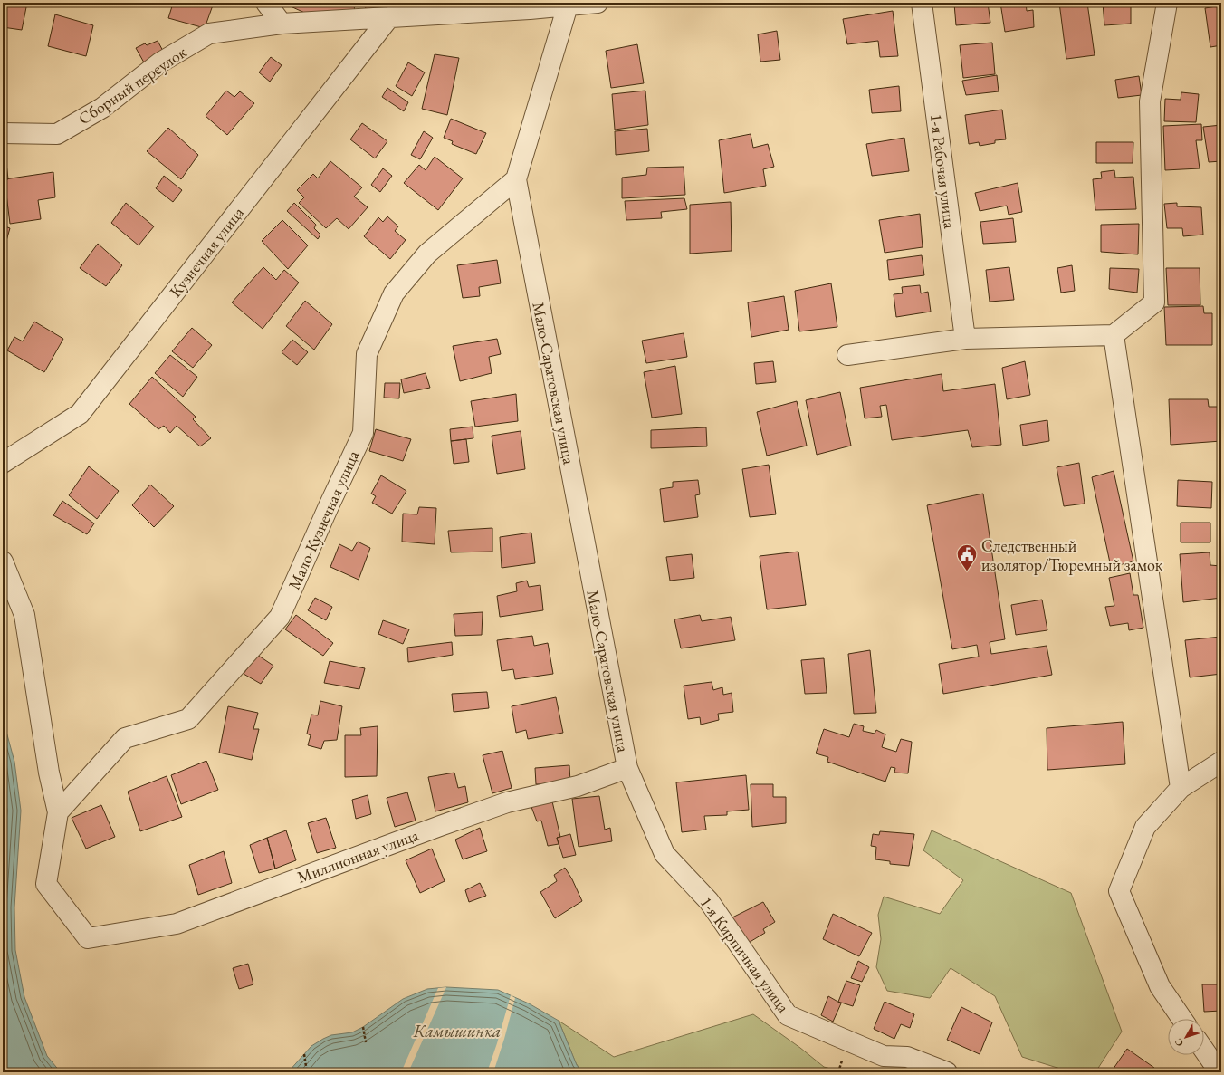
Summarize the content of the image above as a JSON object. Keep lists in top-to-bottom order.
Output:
{
  "streets": {
    "street": [
      "Сборный переулок",
      "1-я Рабочая улица",
      "Кузнечная улица",
      "Мало-Саратовская улица",
      "Мало-Кузнечная улица",
      "Миллионная улица",
      "1-я Кирпичная улица"
    ]
  },
  "crossings": [
    ["Сборный переулок", "Кузнечная улица"],
    ["Сборный переулок", "Мало-Саратовская улица"],
    ["Мало-Саратовская улица", "Мало-Кузнечная улица"],
    ["Мало-Саратовская улица", "Миллионная улица"],
    ["Мало-Саратовская улица", "1-я Кирпичная улица"],
    ["Мало-Кузнечная улица", "Миллионная улица"],
    ["Миллионная улица", "1-я Кирпичная улица"]
  ],
  "water": ["Камышинка"],
  "places": {
    "public building": ["Следственный изолятор/Тюремный замок"]
  },
  "north": "bottom left"
}
